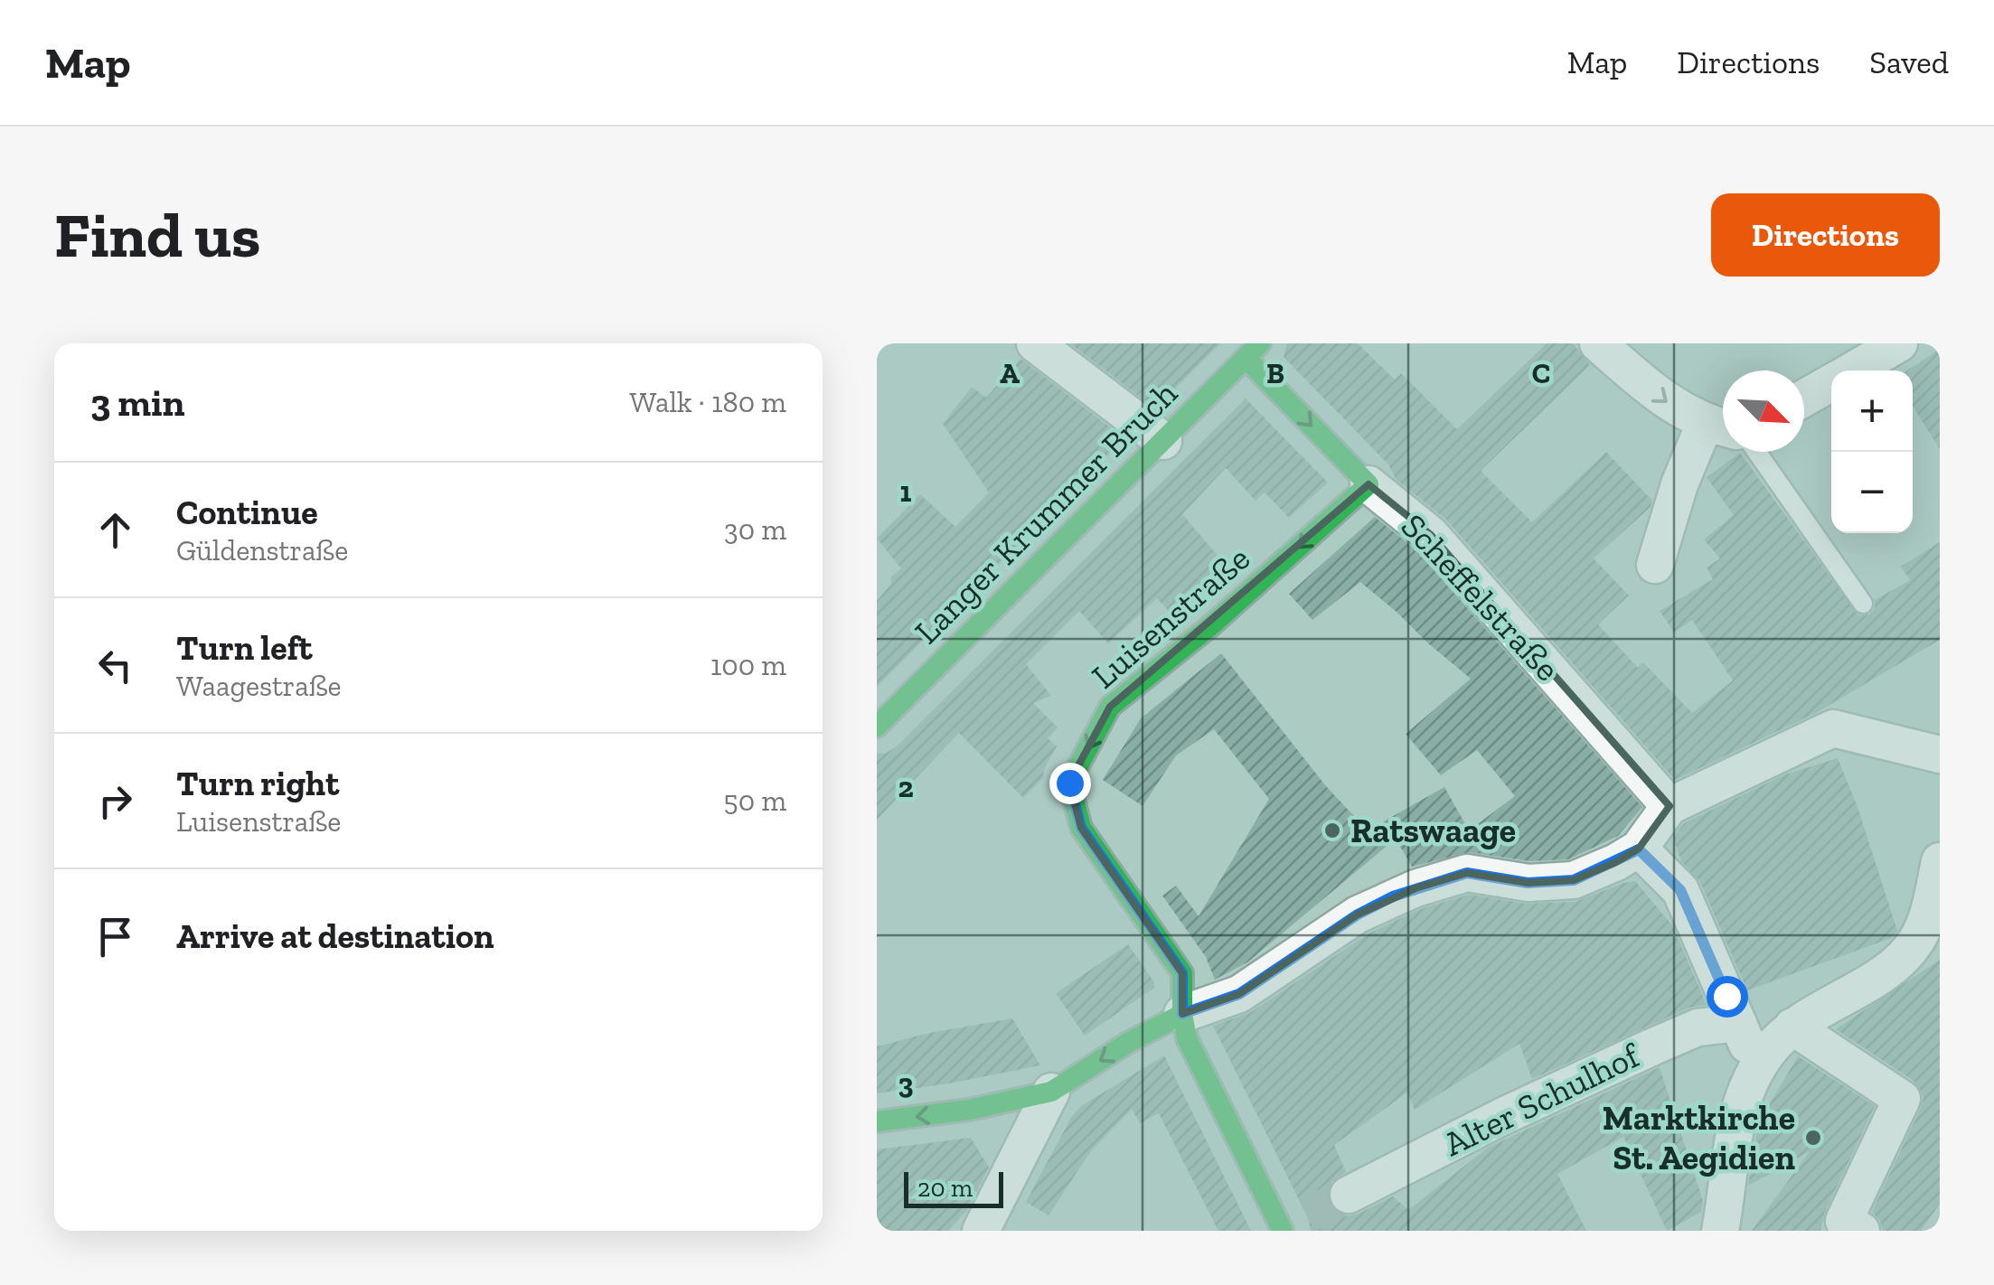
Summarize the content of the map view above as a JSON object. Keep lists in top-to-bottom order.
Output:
{
  "streets": {
    "street": [
      "Langer Krummer Bruch",
      "Scheffelstraße",
      "Luisenstraße",
      "Alter Schulhof"
    ]
  },
  "crossings": [
    ["Langer Krummer Bruch", "Scheffelstraße"],
    ["Scheffelstraße", "Luisenstraße"]
  ],
  "one_way": ["Luisenstraße"],
  "places": ["Ratswaage", "Marktkirche St. Aegidien"],
  "scale_bar": "20 m",
  "north": "bottom right",
  "page": {
    "header": "Map",
    "nav": ["Map", "Directions", "Saved"],
    "buttons": "Directions",
    "title": "Find us",
    "heading": ["3 min", "Walk · 180 m"],
    "map_buttons": ["+", "−"],
    "list": [
      ["Continue", "Güldenstraße", "30 m"],
      ["Turn left", "Waagestraße", "100 m"],
      ["Turn right", "Luisenstraße", "50 m"],
      "Arrive at destination"
    ],
    "scale": "20 m"
  },
  "grid": {
    "columns": ["A", "B", "C"],
    "rows": ["1", "2", "3"]
  }
}
